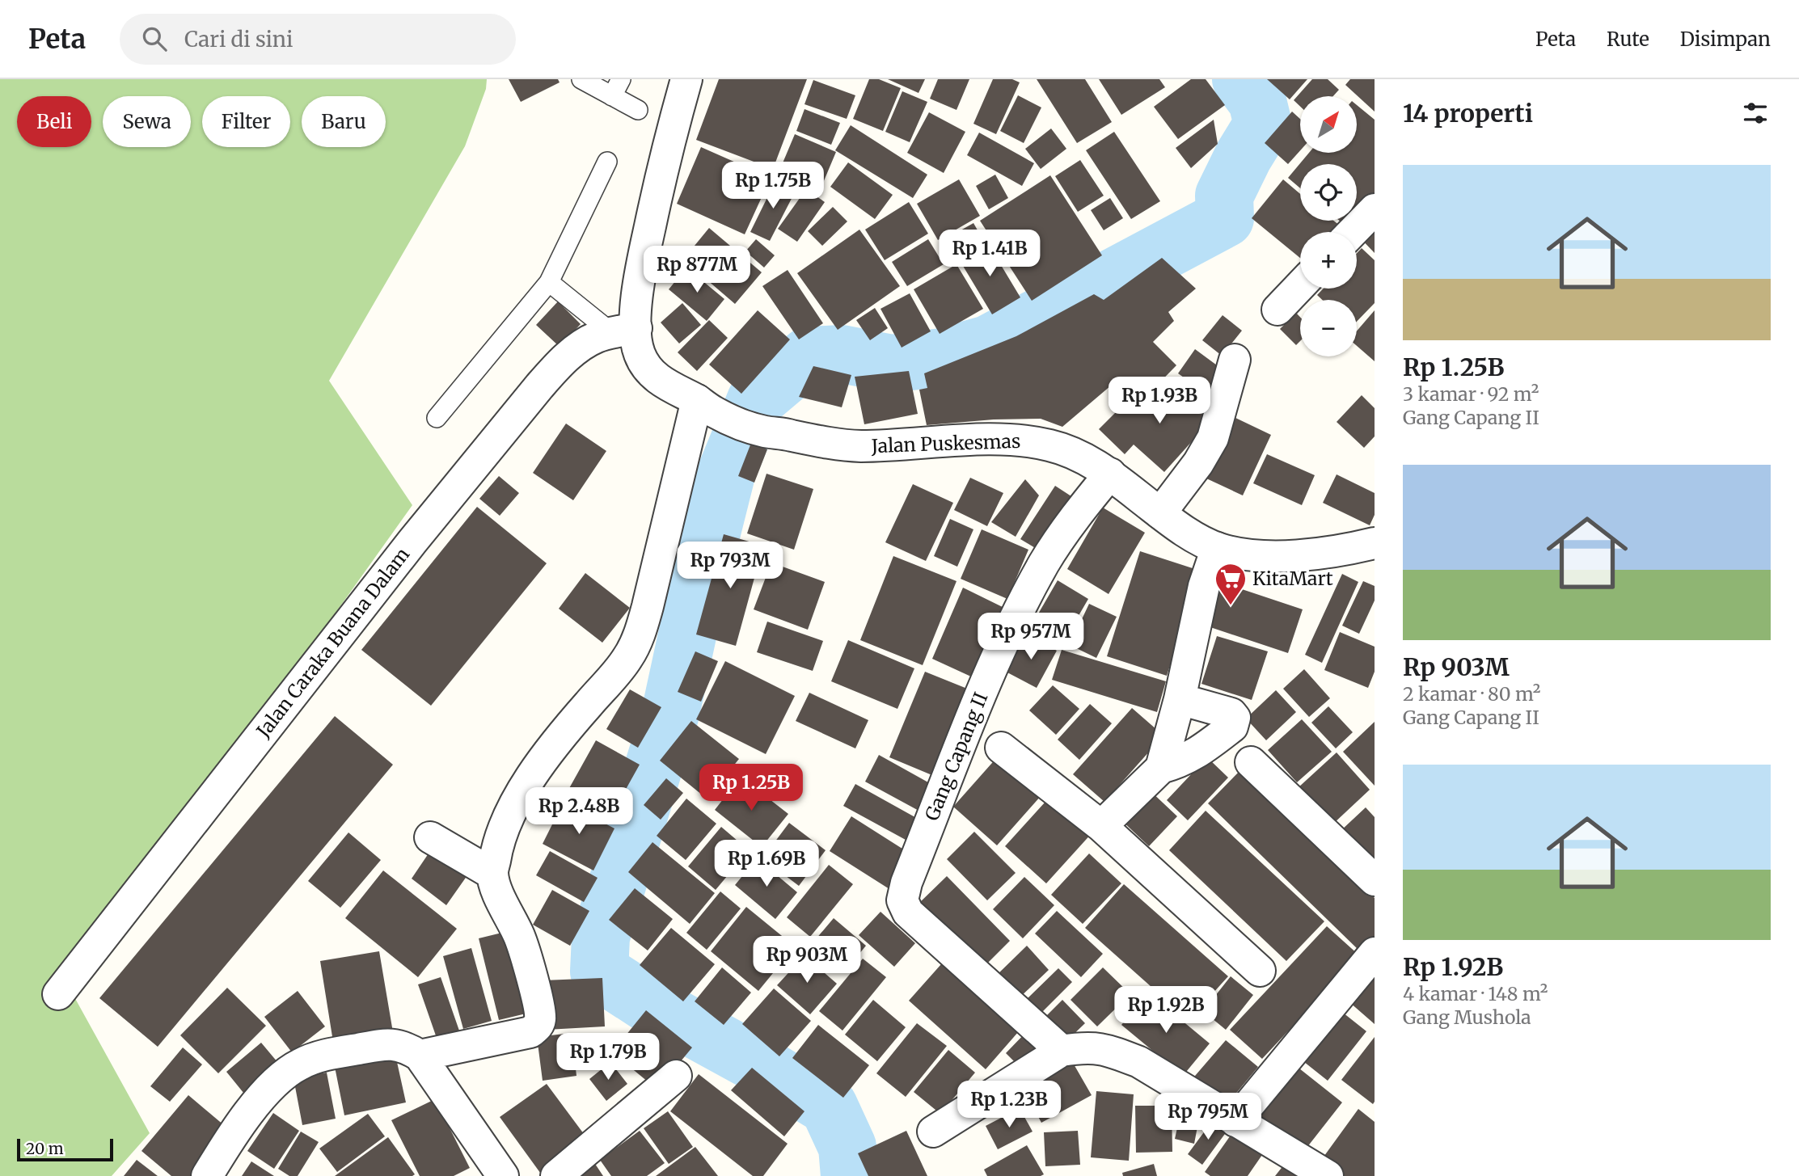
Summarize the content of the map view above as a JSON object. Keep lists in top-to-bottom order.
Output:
{
  "streets": {
    "street": ["Jalan Puskesmas", "Jalan Caraka Buana Dalam", "Gang Capang II"]
  },
  "crossings": [
    ["Jalan Puskesmas", "Jalan Caraka Buana Dalam"],
    ["Jalan Puskesmas", "Gang Capang II"]
  ],
  "places": {
    "supermarket": ["KitaMart"]
  },
  "scale_bar": "20 m",
  "north": "top right",
  "page": {
    "header": "Peta",
    "search": "Cari di sini",
    "nav": ["Peta", "Rute", "Disimpan"],
    "heading": "14 properti",
    "map_buttons": ["+", "−"],
    "chip": [
      "Beli",
      "Sewa",
      "Filter",
      "Baru"
    ],
    "list": [
      {
        "name": "Rp 1.25B",
        "note": "3 kamar · 92 m² · Gang Capang II"
      },
      {
        "name": "Rp 903M",
        "note": "2 kamar · 80 m² · Gang Capang II"
      },
      {
        "name": "Rp 1.92B",
        "note": "4 kamar · 148 m² · Gang Mushola"
      }
    ],
    "price": [
      "Rp 1.75B",
      "Rp 1.41B",
      "Rp 877M",
      "Rp 1.93B",
      "Rp 793M",
      "Rp 957M",
      "Rp 1.25B",
      "Rp 2.48B",
      "Rp 1.69B",
      "Rp 903M",
      "Rp 1.92B",
      "Rp 1.79B",
      "Rp 1.23B",
      "Rp 795M"
    ],
    "scale": "20 m"
  }
}
